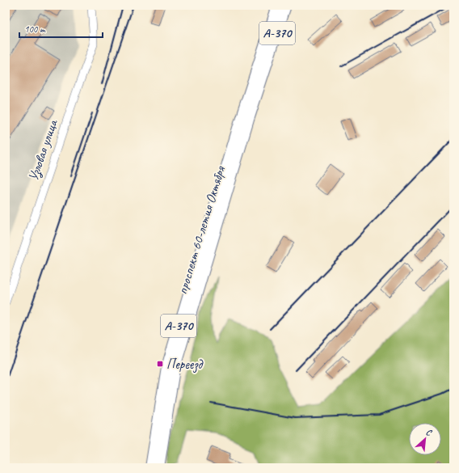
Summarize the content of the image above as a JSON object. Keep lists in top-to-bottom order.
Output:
{
  "streets": {
    "highway": ["А-370", "проспект 60-летия Октября"],
    "street": ["Узловая улица"]
  },
  "places": {
    "transit": ["Переезд"]
  },
  "scale_bar": "100 m",
  "north": "top right"
}
